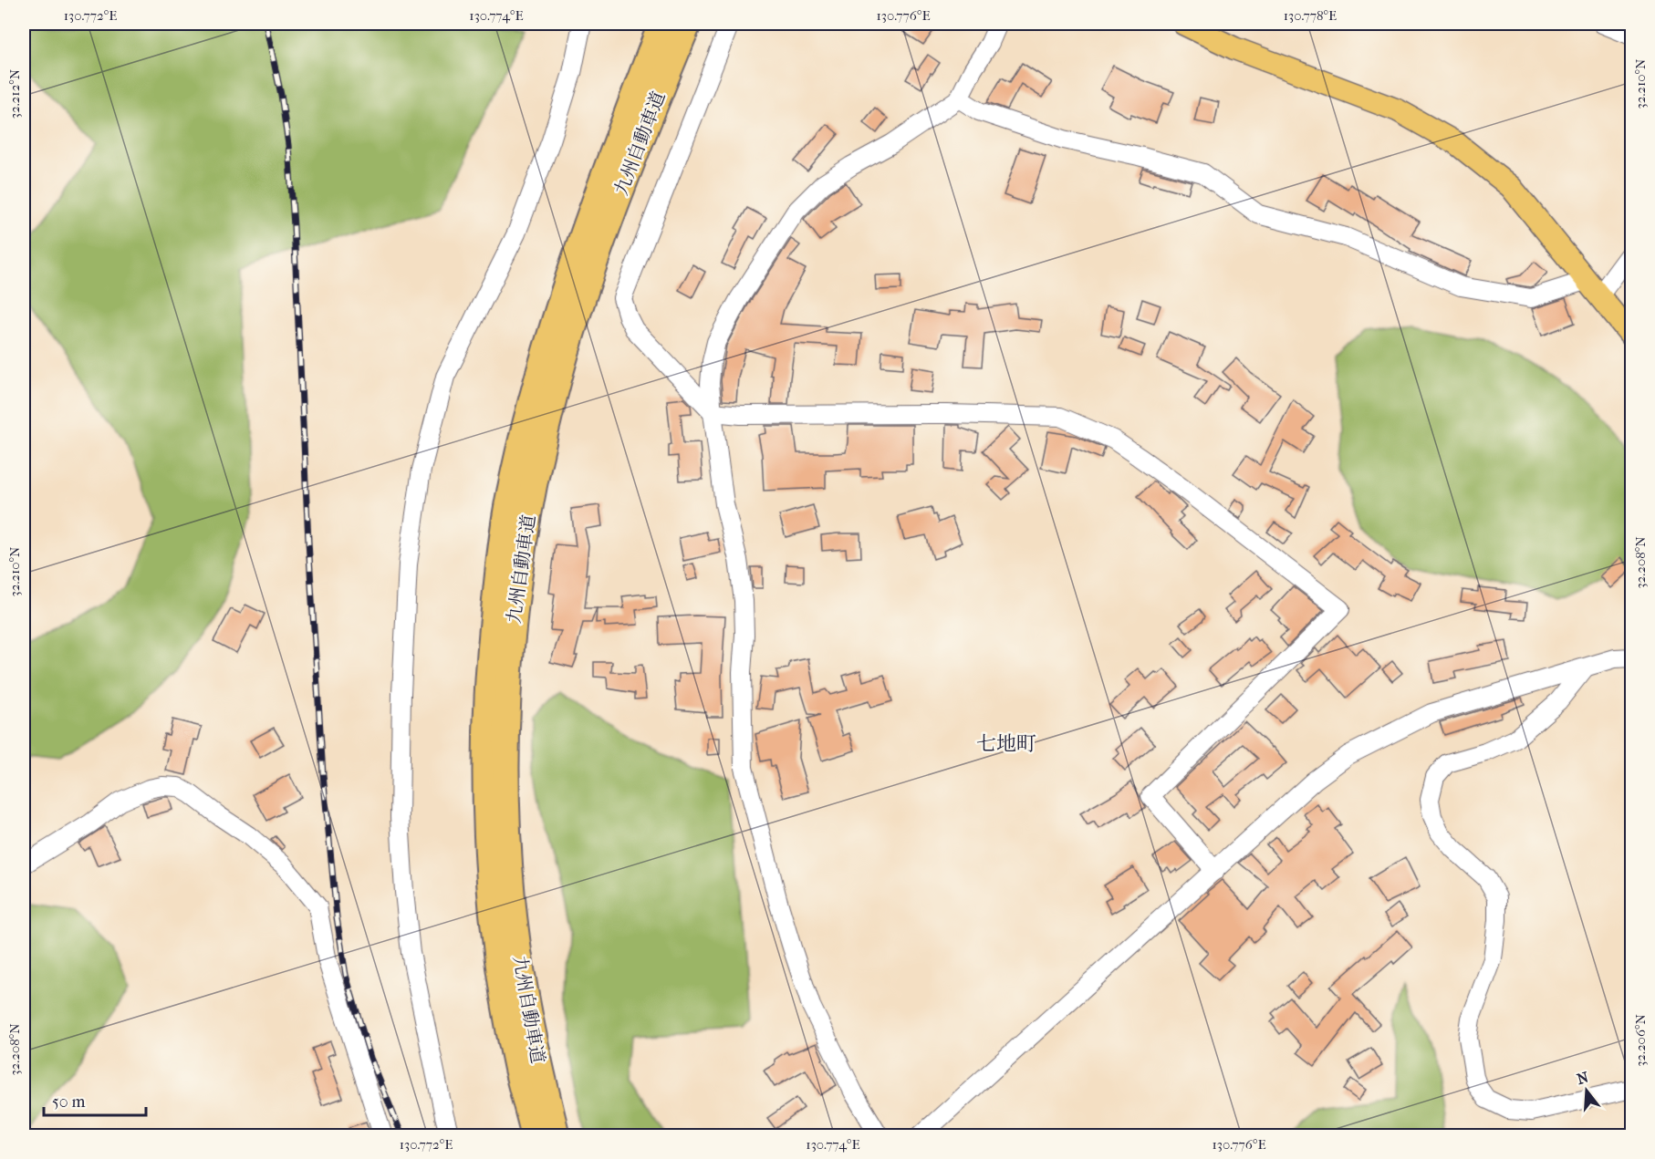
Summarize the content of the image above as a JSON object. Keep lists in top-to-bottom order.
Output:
{
  "streets": {
    "highway": ["九州自動車道"]
  },
  "districts": ["七地町"],
  "scale_bar": "50 m",
  "north": "top",
  "coordinates": [
    "130.772°E",
    "130.774°E",
    "130.776°E",
    "130.778°E",
    "32.210°N",
    "32.212°N",
    "32.208°N",
    "32.206°N"
  ]
}
